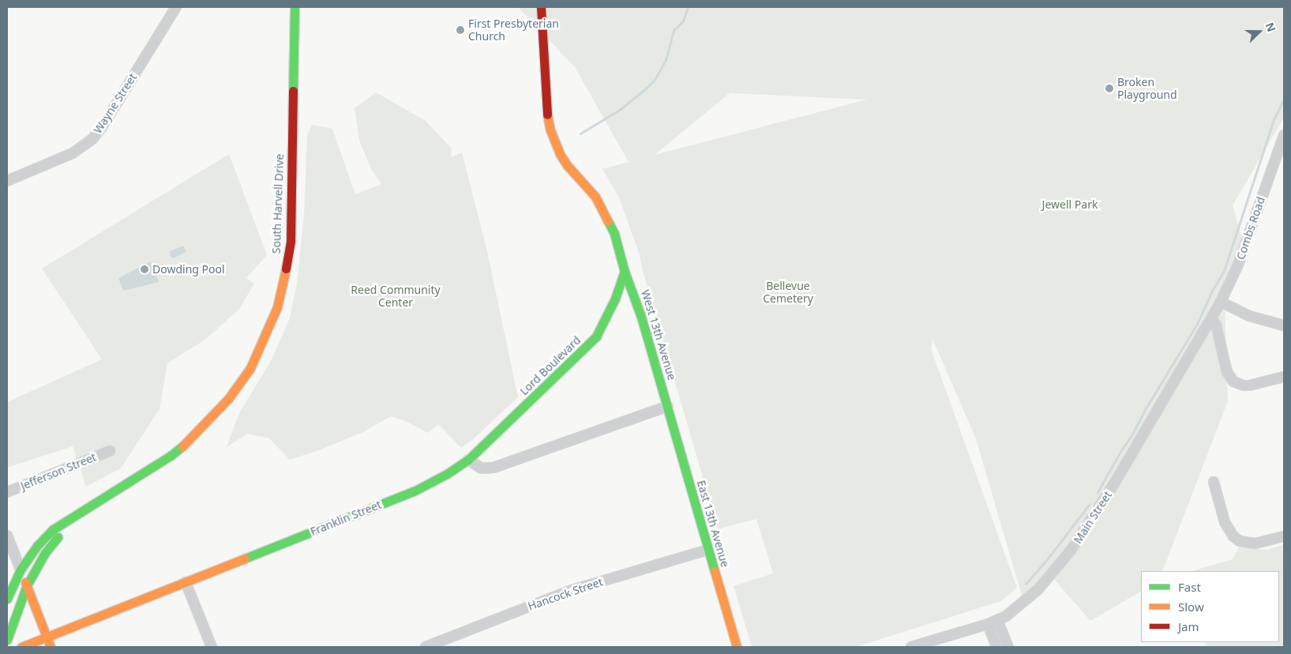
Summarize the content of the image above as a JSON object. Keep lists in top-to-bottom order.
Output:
{
  "streets": {
    "street": [
      "Wayne Street",
      "South Harvell Drive",
      "Combs Road",
      "West 13th Avenue",
      "Lord Boulevard",
      "Jefferson Street",
      "Main Street",
      "Franklin Street",
      "East 13th Avenue",
      "Hancock Street"
    ]
  },
  "crossings": [
    ["Combs Road", "Main Street"],
    ["West 13th Avenue", "Lord Boulevard"],
    ["West 13th Avenue", "East 13th Avenue"],
    ["Lord Boulevard", "Franklin Street"],
    ["East 13th Avenue", "Hancock Street"]
  ],
  "parks": ["Jewell Park", "Bellevue Cemetery", "Reed Community Center"],
  "places": ["First Presbyterian Church", "Broken Playground", "Dowding Pool"],
  "legend": ["Fast", "Slow", "Jam"],
  "north": "right"
}
